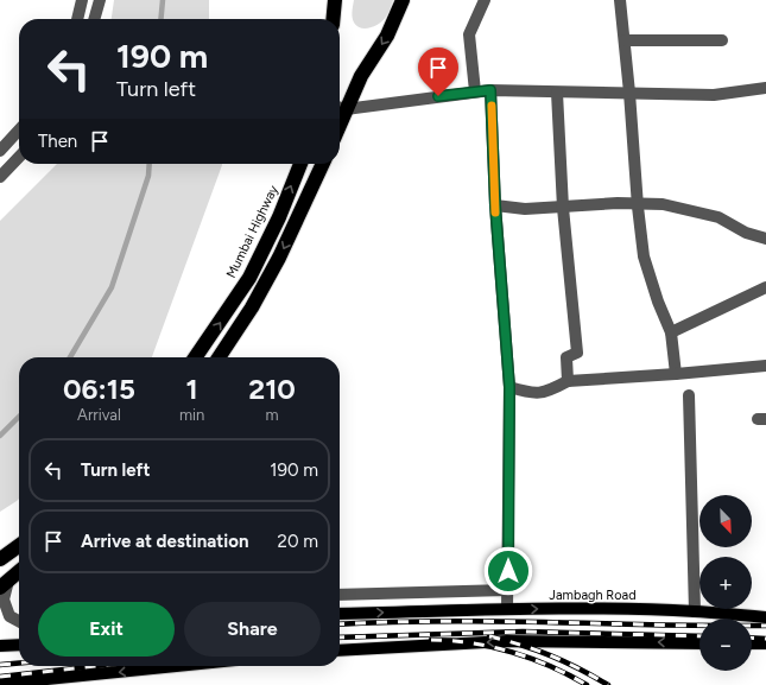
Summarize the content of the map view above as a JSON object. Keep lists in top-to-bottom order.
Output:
{
  "streets": {
    "highway": ["Mumbai Highway"],
    "main road": ["Jambagh Road"]
  },
  "north": "bottom right",
  "page": {
    "turn": ["190 m", "Turn left"],
    "then": "Then",
    "eta": [
      "06:15",
      "Arrival",
      "1",
      "min",
      "210",
      "m"
    ],
    "list": [
      {
        "name": "Turn left",
        "value": "190 m"
      },
      {
        "name": "Arrive at destination",
        "value": "20 m"
      }
    ],
    "map_buttons": ["+", "−"],
    "buttons": ["Exit", "Share"]
  }
}
